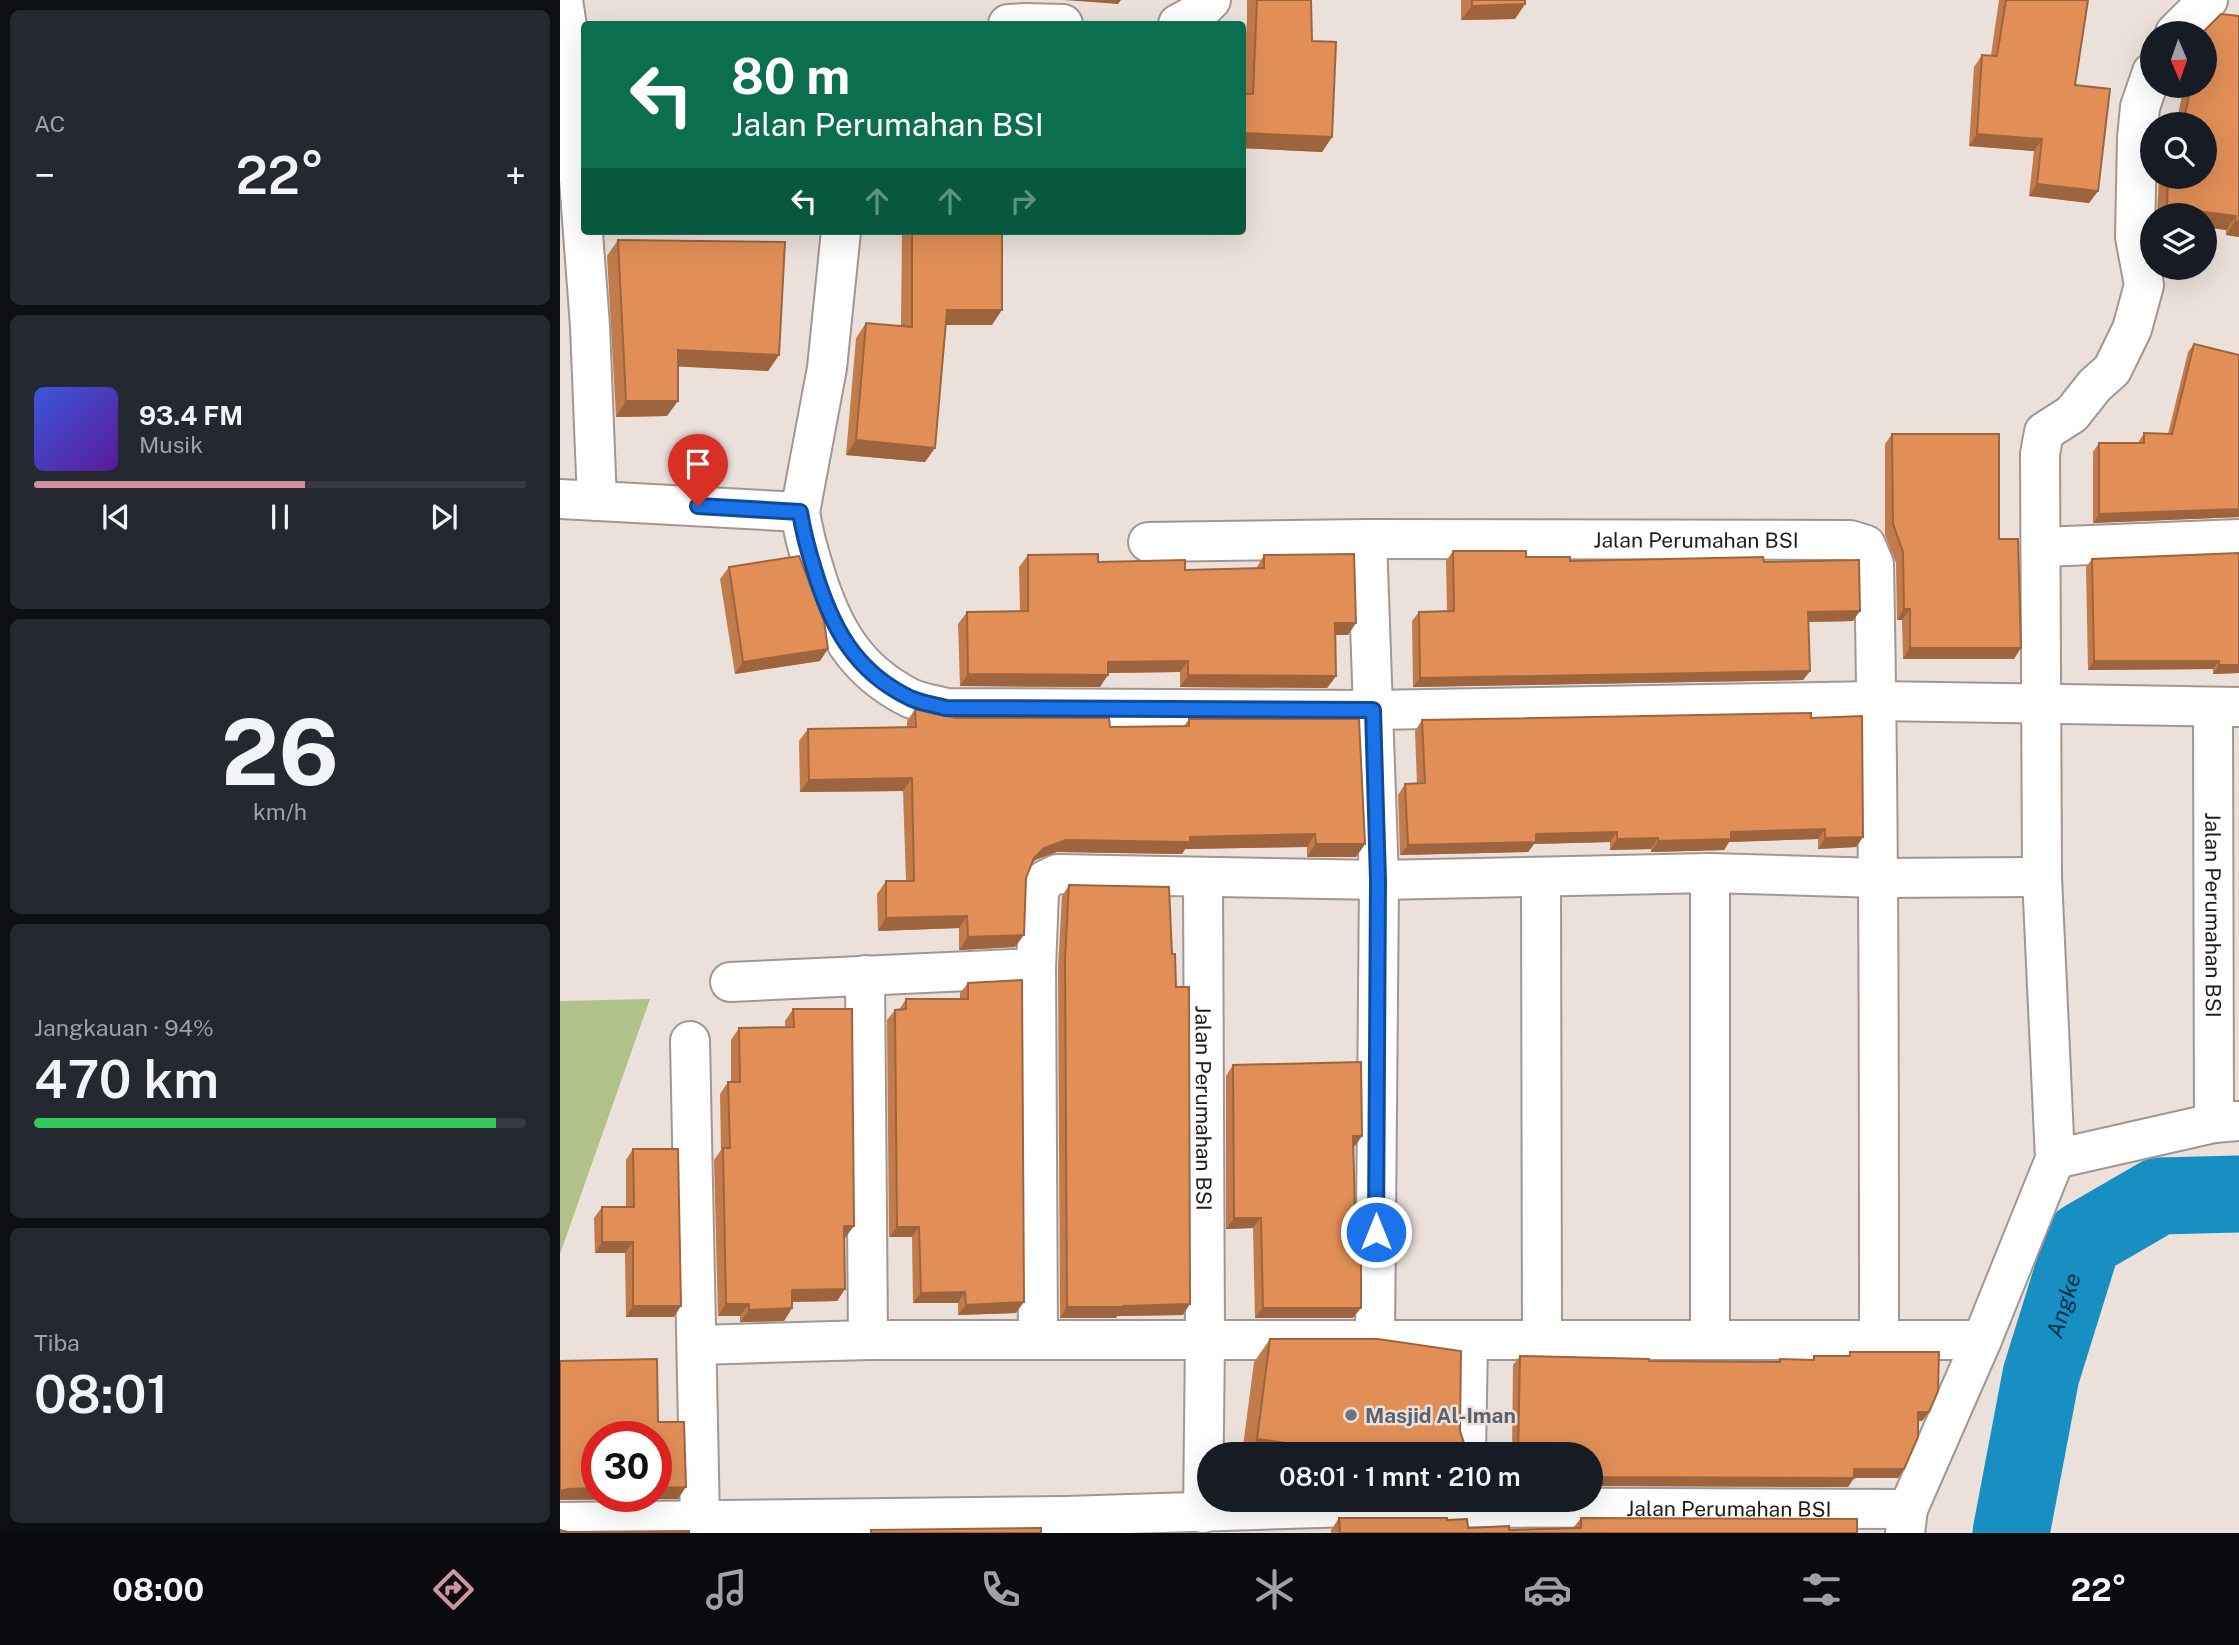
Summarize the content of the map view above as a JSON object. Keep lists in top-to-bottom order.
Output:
{
  "streets": {
    "street": ["Jalan Perumahan BSI"]
  },
  "water": ["Angke"],
  "places": ["Masjid Al-Iman"],
  "north": "bottom",
  "page": {
    "tile": [
      "AC",
      ["26", "km/h"],
      ["Jangkauan · 94%", "470 km"],
      ["Tiba", "08:01"]
    ],
    "turn": ["80 m", "Jalan Perumahan BSI"],
    "heat": ["−", "22°", "+"],
    "song": ["93.4 FM", "Musik"],
    "limit": "30",
    "trip": "08:01 · 1 mnt · 210 m",
    "tabs": ["08:00", "22°"]
  }
}
